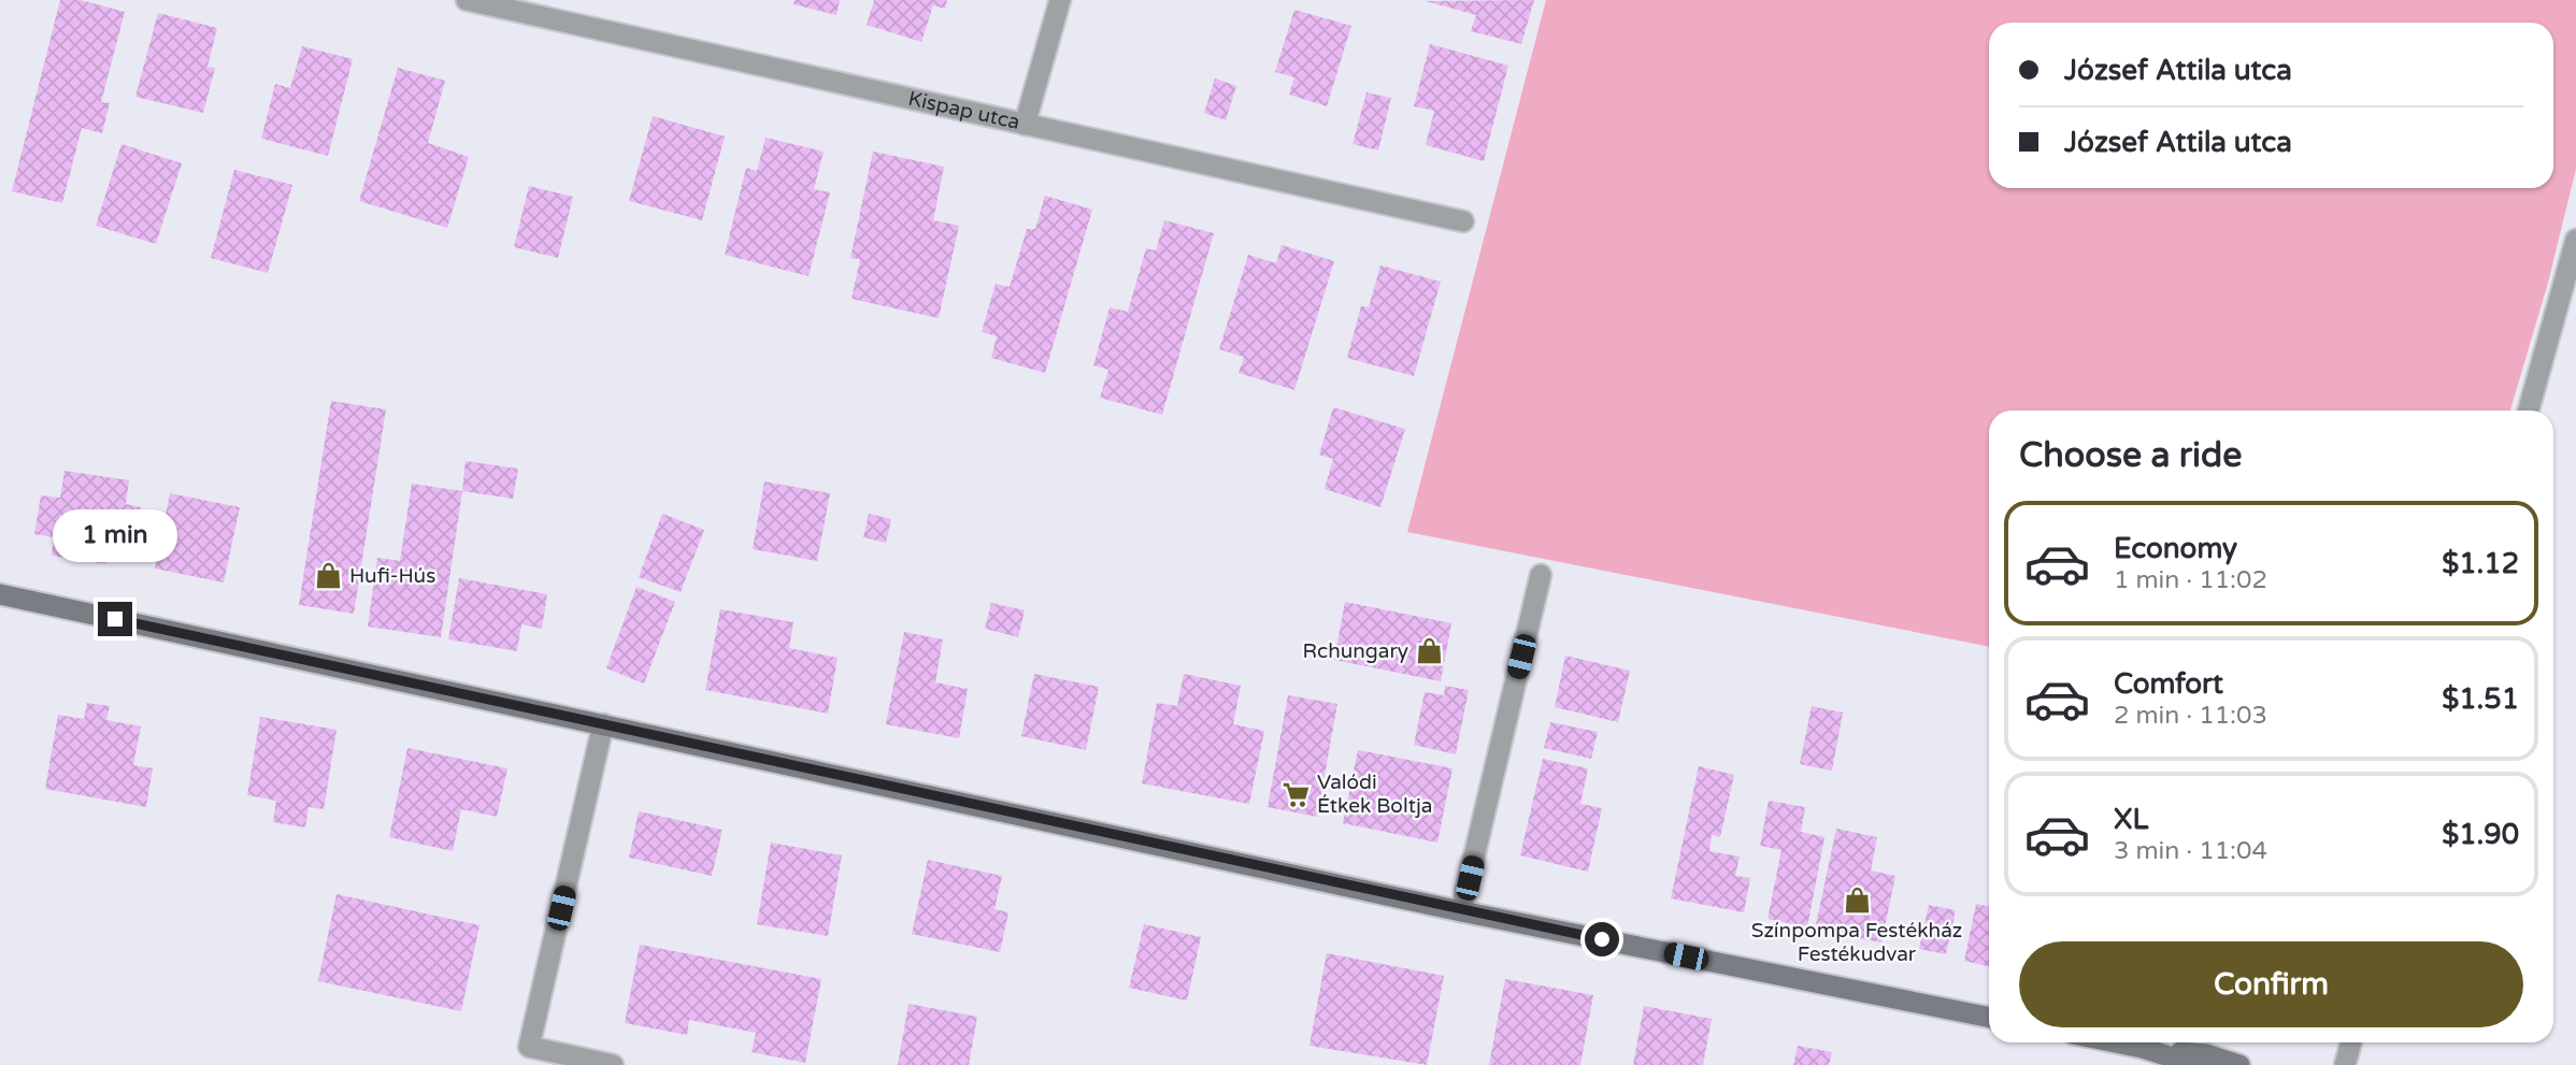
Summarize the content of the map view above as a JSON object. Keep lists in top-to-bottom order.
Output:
{
  "streets": {
    "street": ["Kispap utca"]
  },
  "places": {
    "shop": ["Hufi-Hús", "Rchungary", "Színpompa Festékház Festékudvar"],
    "supermarket": ["Valódi Étkek Boltja"]
  },
  "page": {
    "banner": ["József Attila utca", "József Attila utca"],
    "heading": "Choose a ride",
    "list": [
      {
        "name": "Economy",
        "note": "1 min · 11:02",
        "value": "$1.12"
      },
      {
        "name": "Comfort",
        "note": "2 min · 11:03",
        "value": "$1.51"
      },
      {
        "name": "XL",
        "note": "3 min · 11:04",
        "value": "$1.90"
      }
    ],
    "bubble": "1 min",
    "buttons": "Confirm"
  }
}
